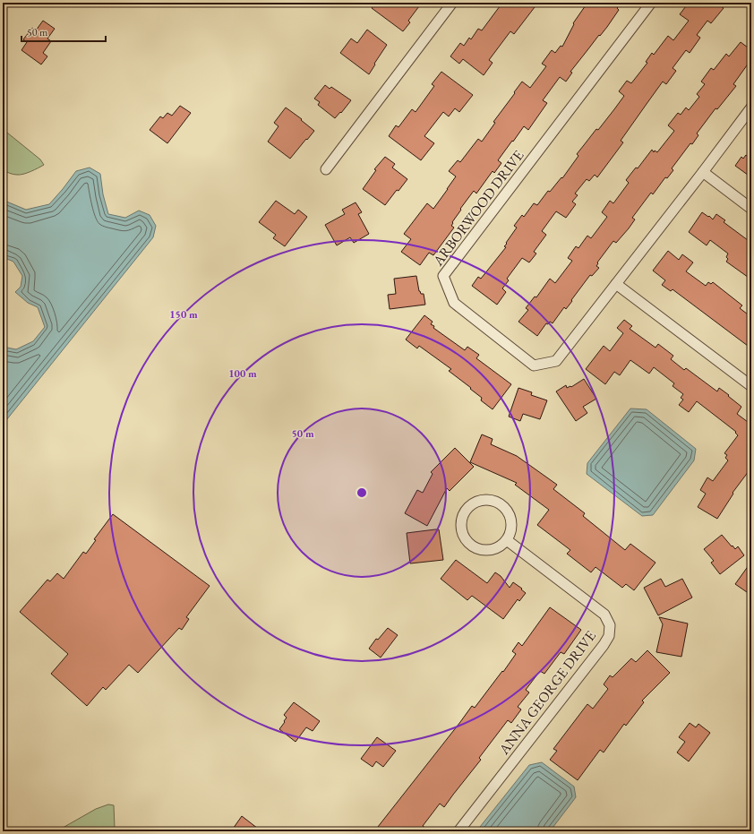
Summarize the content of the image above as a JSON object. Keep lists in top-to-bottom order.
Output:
{
  "streets": {
    "street": ["ARBORWOOD DRIVE", "ANNA GEORGE DRIVE"]
  },
  "scale_bar": "50 m",
  "rings": ["150 m", "100 m", "50 m"]
}
